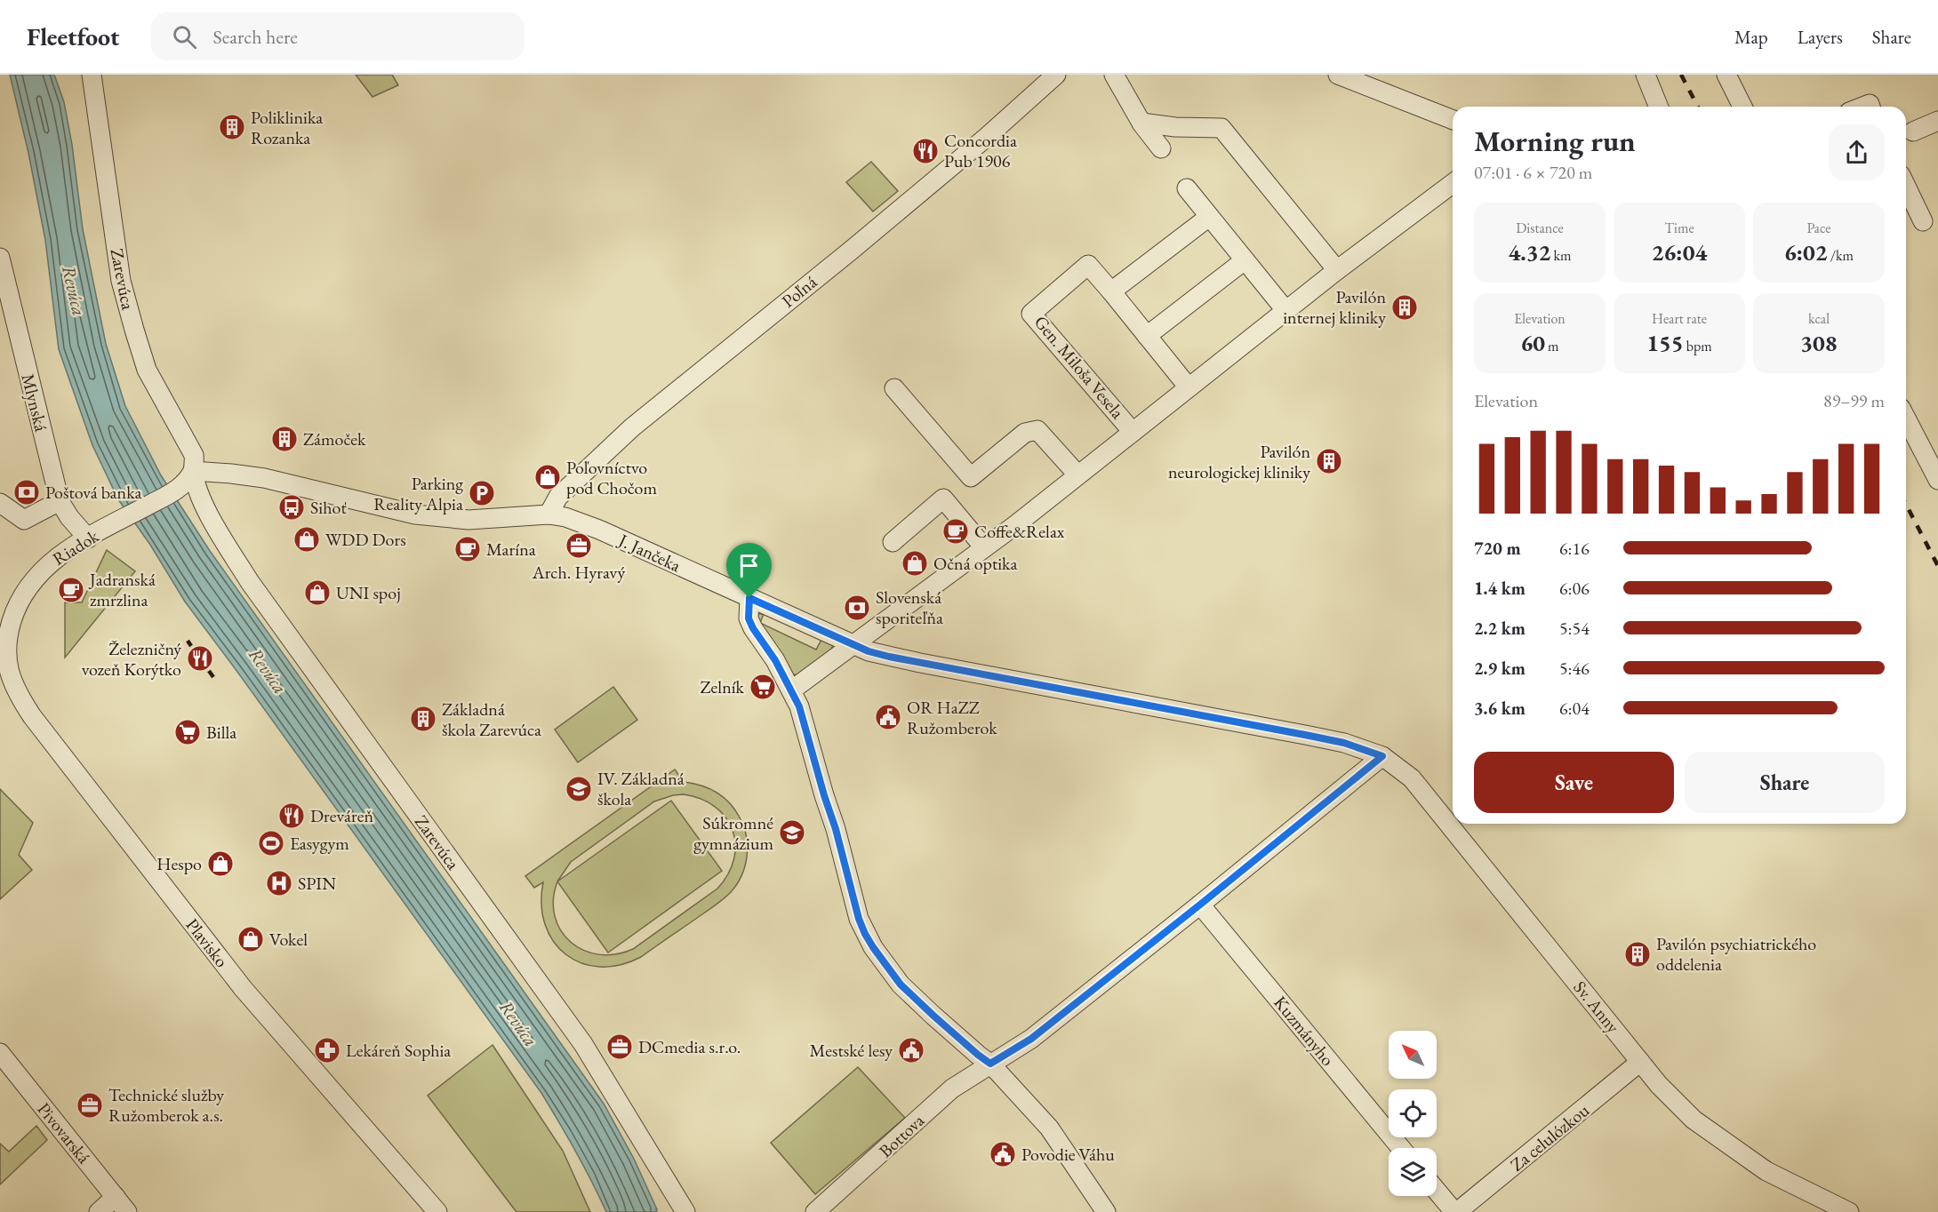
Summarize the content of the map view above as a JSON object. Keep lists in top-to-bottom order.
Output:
{
  "streets": {
    "street": [
      "Zarevúca",
      "Poľná",
      "Gen. Miloša Vesela",
      "Mlynská",
      "Riadok",
      "J. Jančeka",
      "Plavisko",
      "Sv. Anny",
      "Kuzmányho",
      "Pivovarská",
      "Bottova",
      "Za celulózkou"
    ]
  },
  "crossings": [
    ["Zarevúca", "Riadok"],
    ["Poľná", "J. Jančeka"],
    ["Gen. Miloša Vesela", "J. Jančeka"],
    ["Gen. Miloša Vesela", "Sv. Anny"],
    ["Mlynská", "Riadok"],
    ["Riadok", "Plavisko"],
    ["J. Jančeka", "Sv. Anny"],
    ["Sv. Anny", "Bottova"],
    ["Sv. Anny", "Za celulózkou"],
    ["Kuzmányho", "Bottova"]
  ],
  "water": ["Revúca"],
  "places": {
    "building": [
      "Poliklinika Rozanka",
      "Pavilón internej kliniky",
      "Zámoček",
      "Pavilón neurologickej kliniky",
      "Základná škola Zarevúca",
      "Pavilón psychiatrického oddelenia"
    ],
    "restaurant": ["Concordia Pub 1906", "Železničný vozeň Korýtko", "Dreváreň"],
    "shop": [
      "Poľovníctvo pod Chočom",
      "WDD Dors",
      "Očná optika",
      "UNI spoj",
      "Hespo",
      "Vokel"
    ],
    "bank": ["Poštová banka", "Slovenská sporiteľňa"],
    "parking": ["Parking Reality Alpia"],
    "bus stop": ["Sihoť"],
    "cafe": ["Coffe&Relax", "Marína", "Jadranská zmrzlina"],
    "office": ["Arch. Hyravý", "DCmedia s.r.o.", "Technické služby Ružomberok a.s."],
    "supermarket": ["Zelník", "Billa"],
    "public building": ["OR HaZZ Ružomberok", "Mestské lesy", "Povodie Váhu"],
    "school or university": ["IV. Základná škola", "Súkromné gymnázium"],
    "sports": ["Easygym"],
    "hospital": ["SPIN"],
    "pharmacy": ["Lekáreň Sophia"]
  },
  "north": "top left",
  "page": {
    "header": "Fleetfoot",
    "search": "Search here",
    "nav": ["Map", "Layers", "Share"],
    "heading": ["Morning run", "07:01 · 6 × 720 m"],
    "stats": [
      ["Distance", "4.32 km"],
      ["Time", "26:04"],
      ["Pace", "6:02 /km"],
      ["Elevation", "60 m"],
      ["Heart rate", "155 bpm"],
      ["kcal", "308"]
    ],
    "chart": ["Elevation", "89–99 m"],
    "list": [
      {
        "name": "720 m",
        "note": "6:16"
      },
      {
        "name": "1.4 km",
        "note": "6:06"
      },
      {
        "name": "2.2 km",
        "note": "5:54"
      },
      {
        "name": "2.9 km",
        "note": "5:46"
      },
      {
        "name": "3.6 km",
        "note": "6:04"
      }
    ],
    "buttons": ["Save", "Share"]
  }
}
